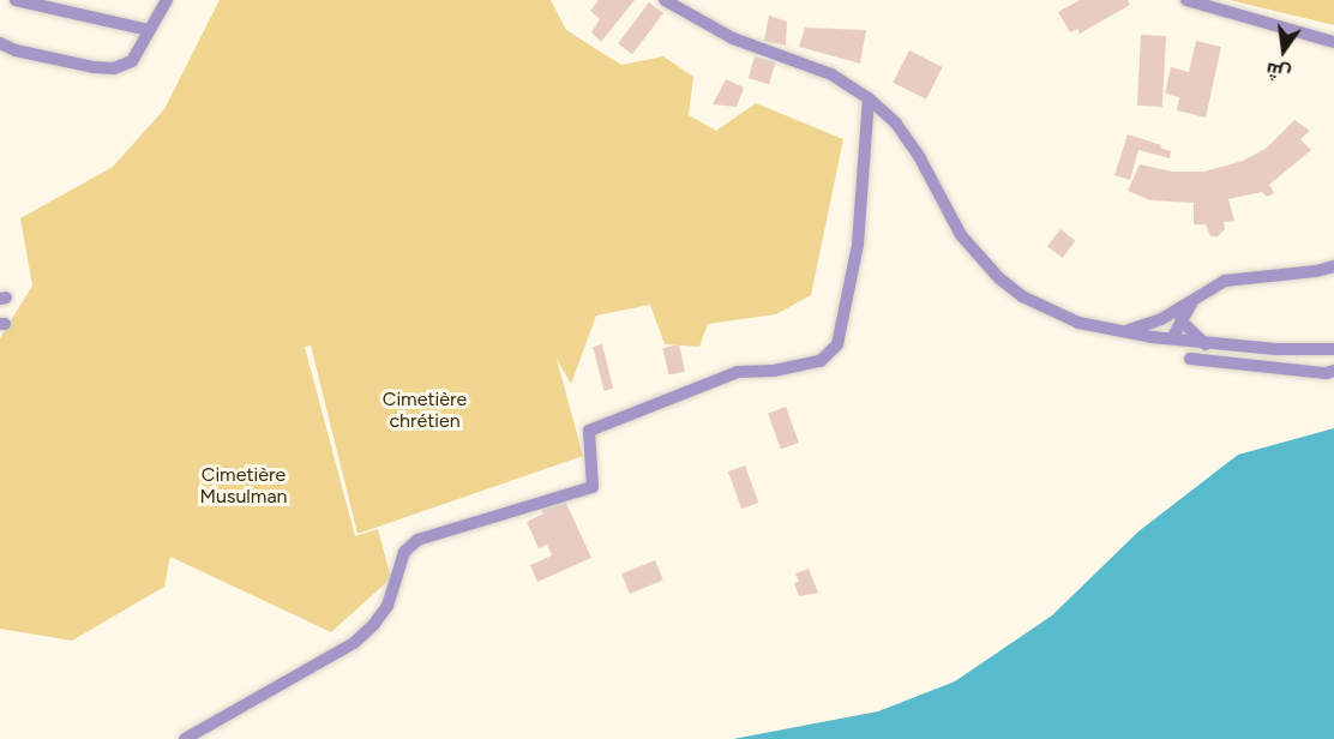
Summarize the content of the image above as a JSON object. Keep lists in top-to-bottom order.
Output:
{
  "parks": ["Cimetière chrétien", "Cimetière Musulman"],
  "north": "bottom"
}
